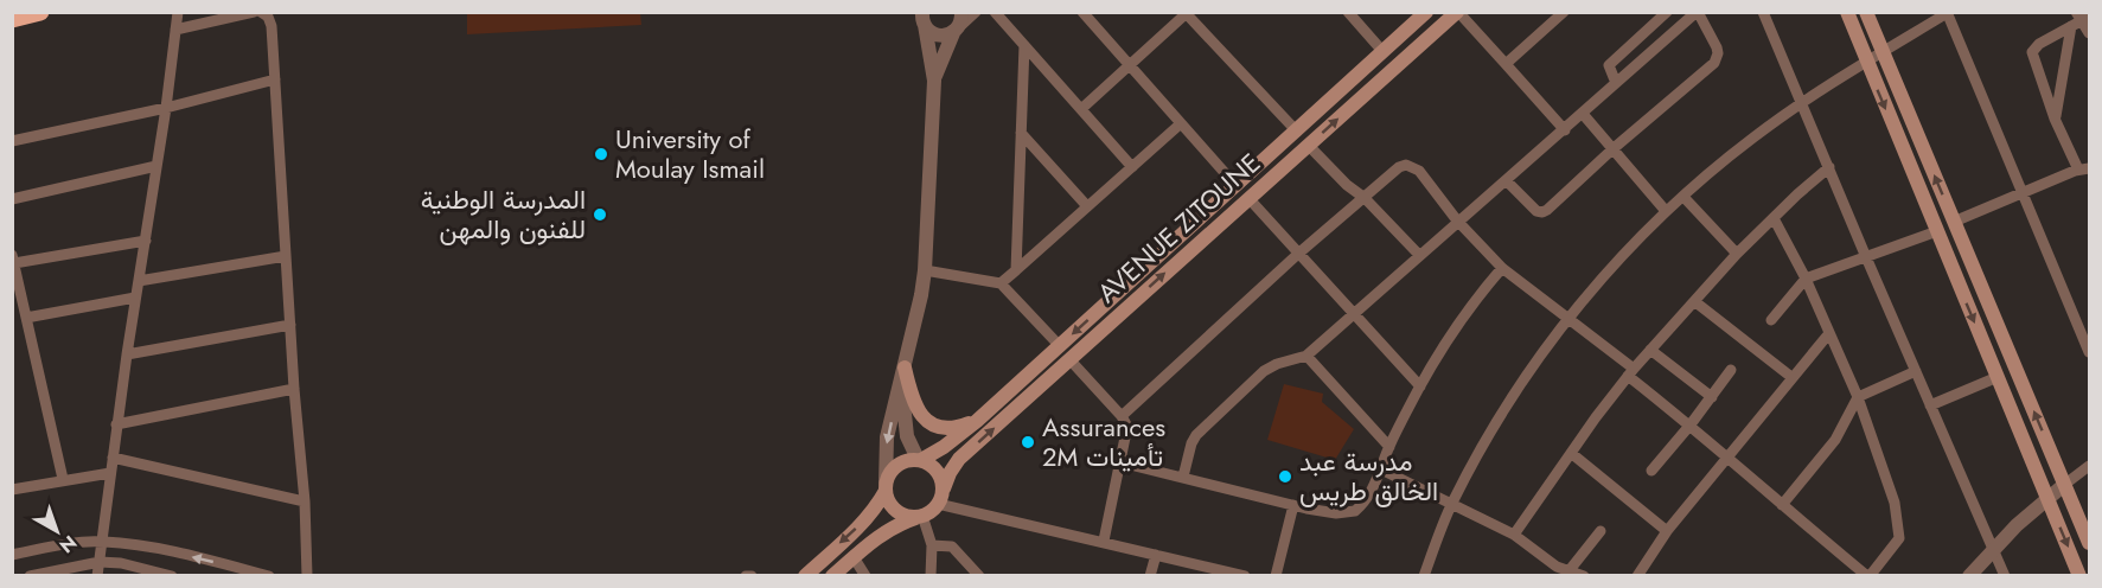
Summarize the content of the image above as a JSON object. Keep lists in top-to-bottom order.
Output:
{
  "streets": {
    "main road": ["AVENUE ZITOUNE"]
  },
  "places": [
    "University of Moulay Ismail",
    "المدرسة الوطنية للفنون والمهن",
    "Assurances 2M تأمينات",
    "مدرسة عبد الخالق طريس"
  ],
  "north": "bottom right"
}
